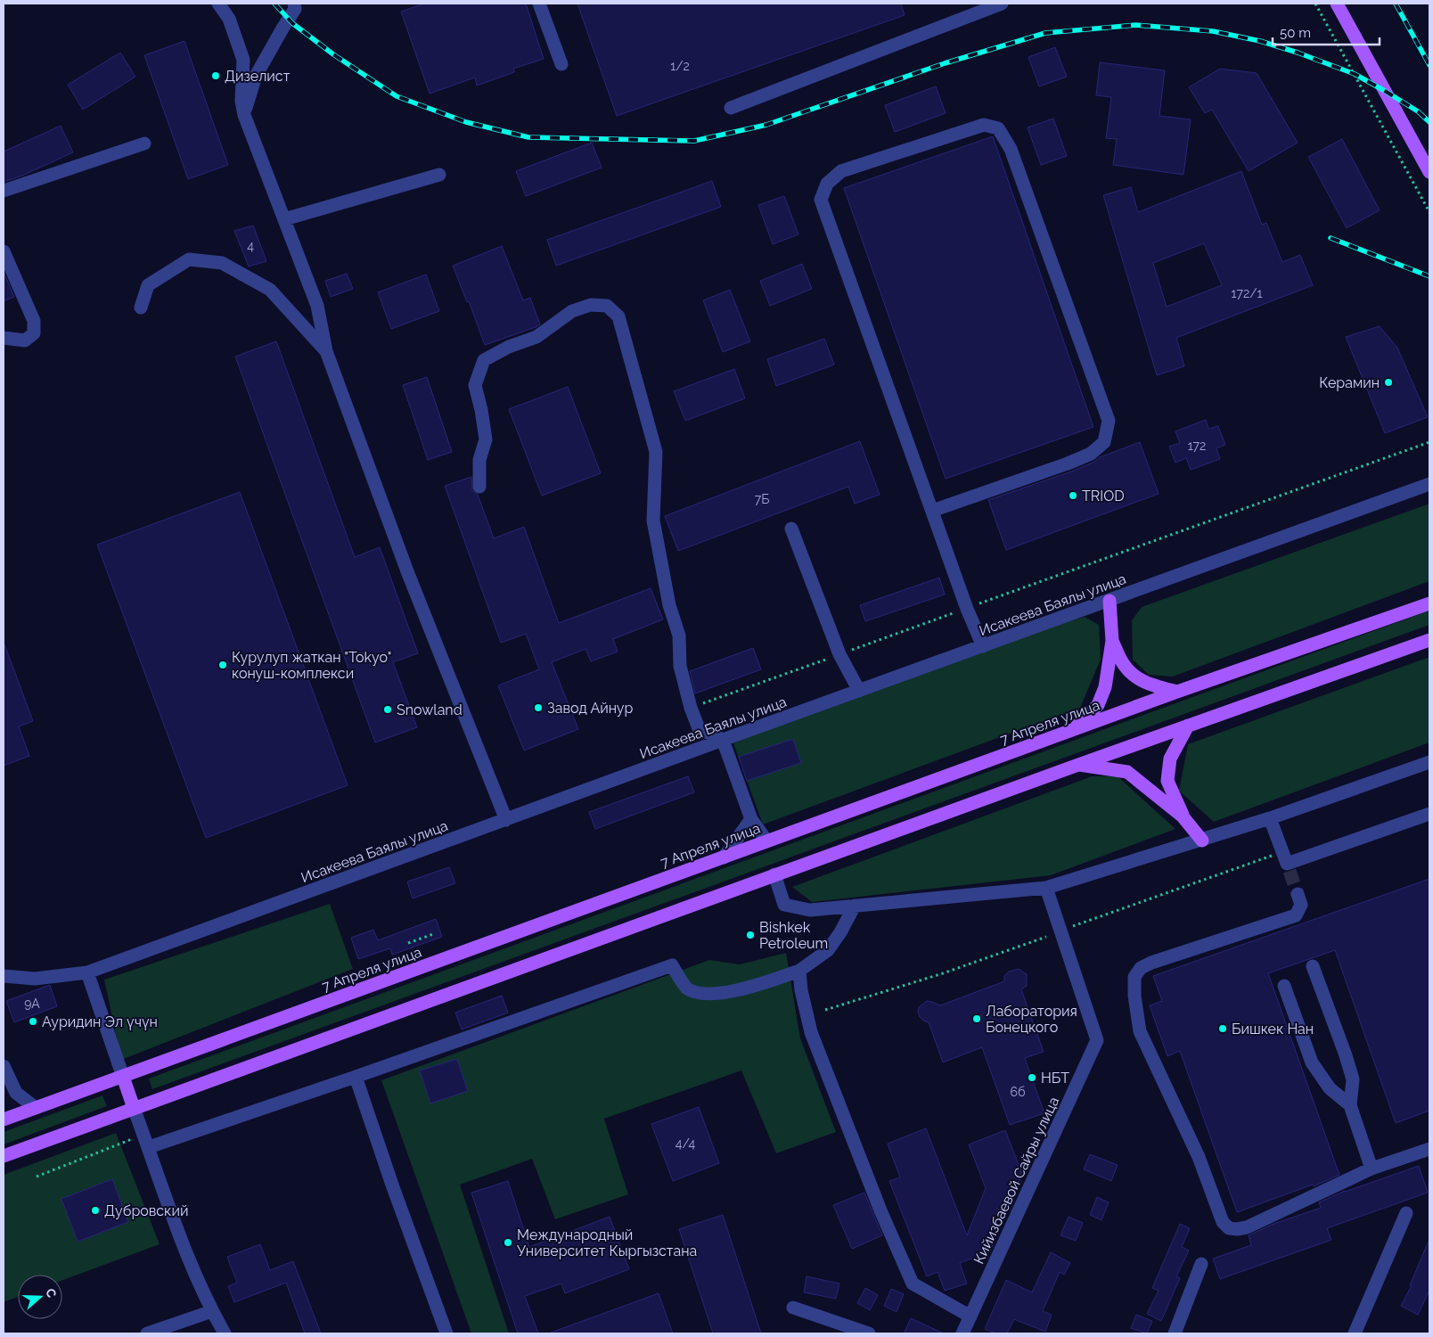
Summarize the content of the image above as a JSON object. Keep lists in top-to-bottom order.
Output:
{
  "streets": {
    "main road": ["7 Апреля улица"],
    "street": ["Исакеева Баялы улица", "Кийизбаевой Сайры улица"]
  },
  "places": [
    "Дизелист",
    "Керамин",
    "TRIOD",
    "Курулуп жаткан \"Tokyo\" конуш-комплекси",
    "Завод Айнур",
    "Snowland",
    "Bishkek Petroleum",
    "Лаборатория Бонецкого",
    "Ауридин Эл үчүн",
    "Бишкек Нан",
    "НБТ",
    "Дубровский",
    "Международный Университет Кыргызстана"
  ],
  "house_numbers": [
    "1/2",
    "4",
    "172/1",
    "172",
    "7Б",
    "9А",
    "6б",
    "4/4"
  ],
  "scale_bar": "50 m",
  "north": "right"
}
